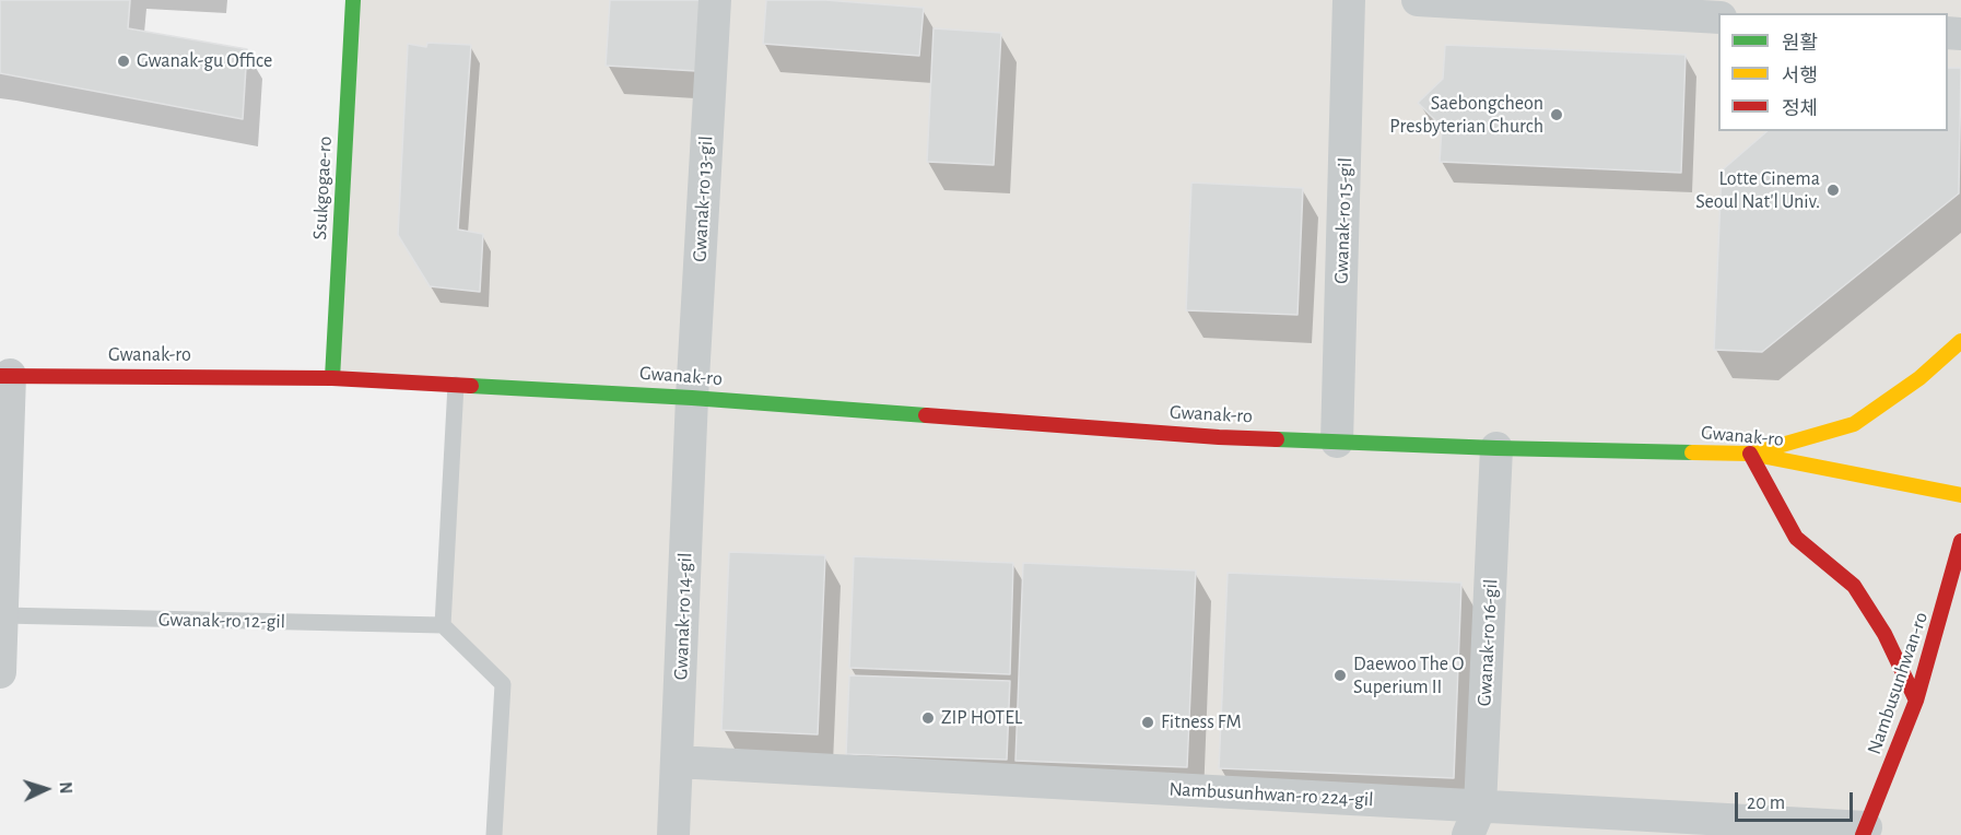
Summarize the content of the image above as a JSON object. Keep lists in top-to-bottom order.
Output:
{
  "streets": {
    "main road": ["Ssukgogae-ro", "Gwanak-ro", "Nambusunhwan-ro"],
    "street": [
      "Gwanak-ro 13-gil",
      "Gwanak-ro 15-gil",
      "Gwanak-ro 14-gil",
      "Gwanak-ro 16-gil",
      "Nambusunhwan-ro 224-gil"
    ],
    "lane": ["Gwanak-ro 12-gil"]
  },
  "crossings": [
    ["Ssukgogae-ro", "Gwanak-ro"],
    ["Gwanak-ro 13-gil", "Gwanak-ro"],
    ["Gwanak-ro 13-gil", "Gwanak-ro 14-gil"],
    ["Gwanak-ro 15-gil", "Gwanak-ro"],
    ["Gwanak-ro", "Gwanak-ro 14-gil"],
    ["Gwanak-ro", "Gwanak-ro 16-gil"],
    ["Gwanak-ro 14-gil", "Nambusunhwan-ro 224-gil"],
    ["Gwanak-ro 16-gil", "Nambusunhwan-ro 224-gil"],
    ["Nambusunhwan-ro", "Nambusunhwan-ro 224-gil"]
  ],
  "places": [
    "Gwanak-gu Office",
    "Saebongcheon Presbyterian Church",
    "Lotte Cinema Seoul Nat'l Univ.",
    "Daewoo The O Superium II",
    "ZIP HOTEL",
    "Fitness FM"
  ],
  "legend": ["원활", "서행", "정체"],
  "scale_bar": "20 m",
  "north": "right"
}
